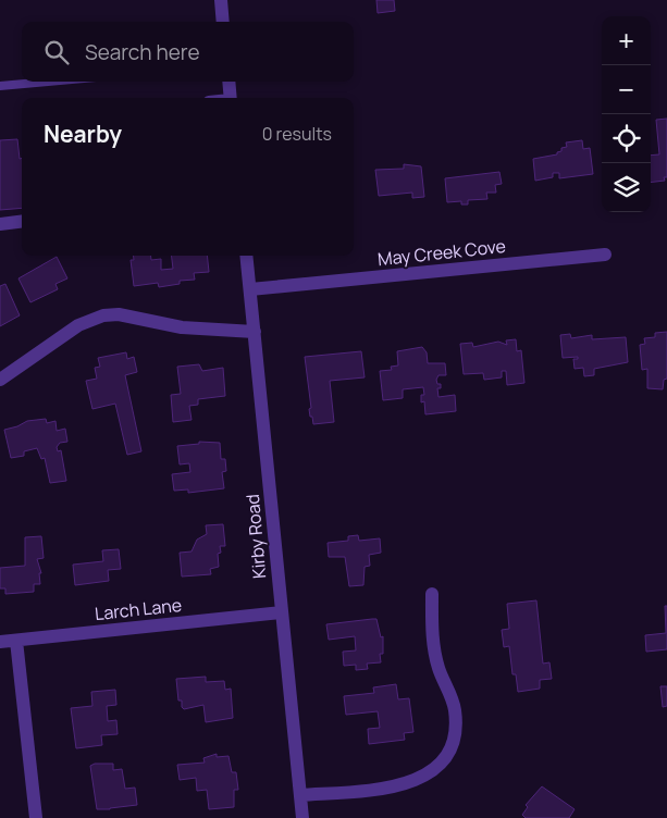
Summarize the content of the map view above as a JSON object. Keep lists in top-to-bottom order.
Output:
{
  "streets": {
    "street": ["May Creek Cove", "Kirby Road", "Larch Lane"]
  },
  "crossings": [
    ["May Creek Cove", "Kirby Road"],
    ["Kirby Road", "Larch Lane"]
  ],
  "page": {
    "map_buttons": ["+", "−"],
    "search": "Search here",
    "heading": ["Nearby", "0 results"]
  }
}
